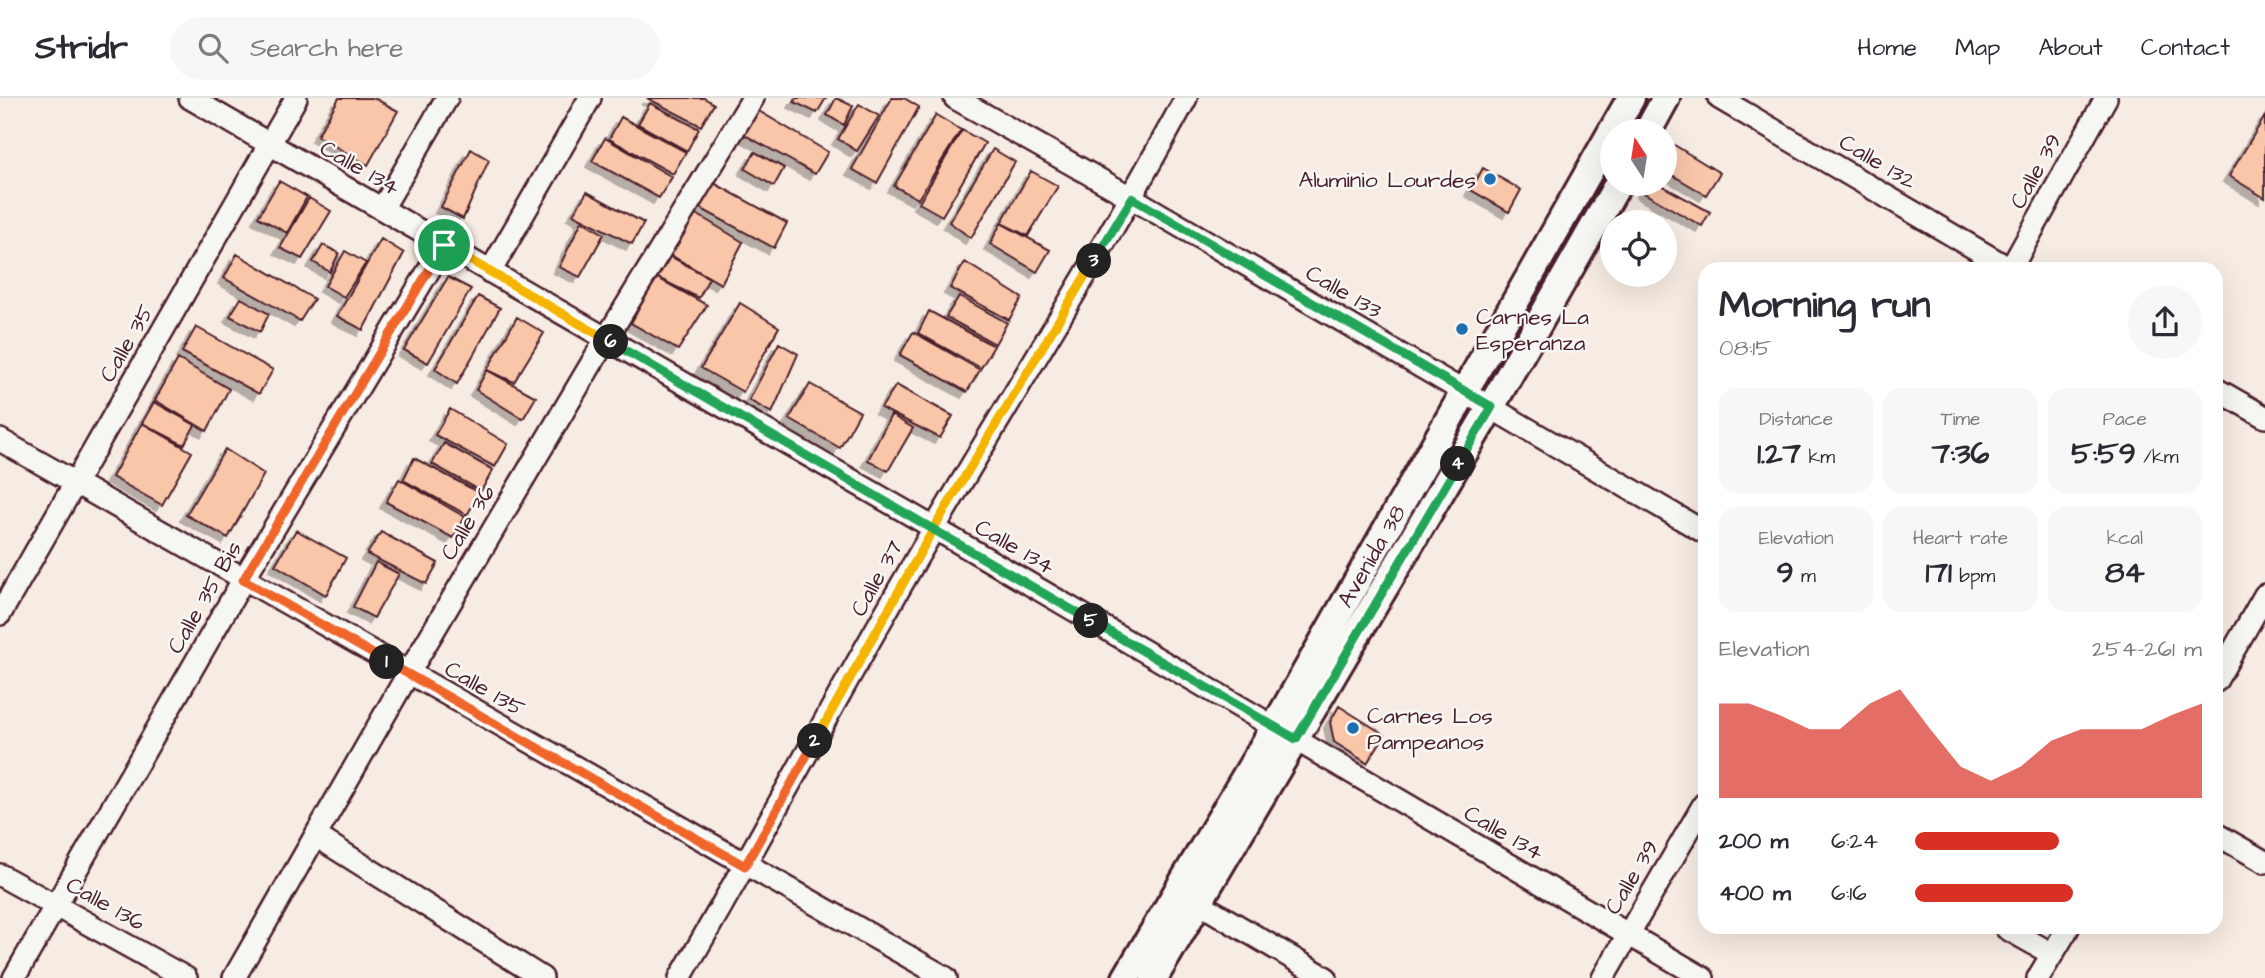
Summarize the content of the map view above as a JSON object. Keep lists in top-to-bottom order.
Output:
{
  "streets": {
    "main road": ["Avenida 38"],
    "street": [
      "Calle 132",
      "Calle 134",
      "Calle 39",
      "Calle 133",
      "Calle 35",
      "Calle 36",
      "Calle 37",
      "Calle 35 Bis",
      "Calle 135",
      "Calle 136"
    ]
  },
  "crossings": [
    ["Calle 134", "Calle 39"],
    ["Calle 134", "Calle 35"],
    ["Calle 134", "Calle 36"],
    ["Calle 134", "Avenida 38"],
    ["Calle 134", "Calle 37"],
    ["Calle 134", "Calle 35 Bis"],
    ["Calle 133", "Avenida 38"],
    ["Calle 133", "Calle 37"],
    ["Calle 35", "Calle 135"],
    ["Calle 36", "Calle 135"],
    ["Calle 37", "Calle 135"],
    ["Calle 35 Bis", "Calle 135"],
    ["Calle 35 Bis", "Calle 136"]
  ],
  "places": ["Aluminio Lourdes", "Carnes La Esperanza", "Carnes Los Pampeanos"],
  "north": "top",
  "page": {
    "header": "Stridr",
    "search": "Search here",
    "nav": [
      "Home",
      "Map",
      "About",
      "Contact"
    ],
    "pins": [
      "3",
      "6",
      "4",
      "5",
      "1",
      "2"
    ],
    "heading": ["Morning run", "08:15"],
    "stats": [
      ["Distance", "1.27 km"],
      ["Time", "7:36"],
      ["Pace", "5:59 /km"],
      ["Elevation", "9 m"],
      ["Heart rate", "171 bpm"],
      ["kcal", "84"]
    ],
    "chart": ["Elevation", "254–261 m"],
    "list": [
      {
        "name": "200 m",
        "note": "6:24"
      },
      {
        "name": "400 m",
        "note": "6:16"
      }
    ]
  }
}
